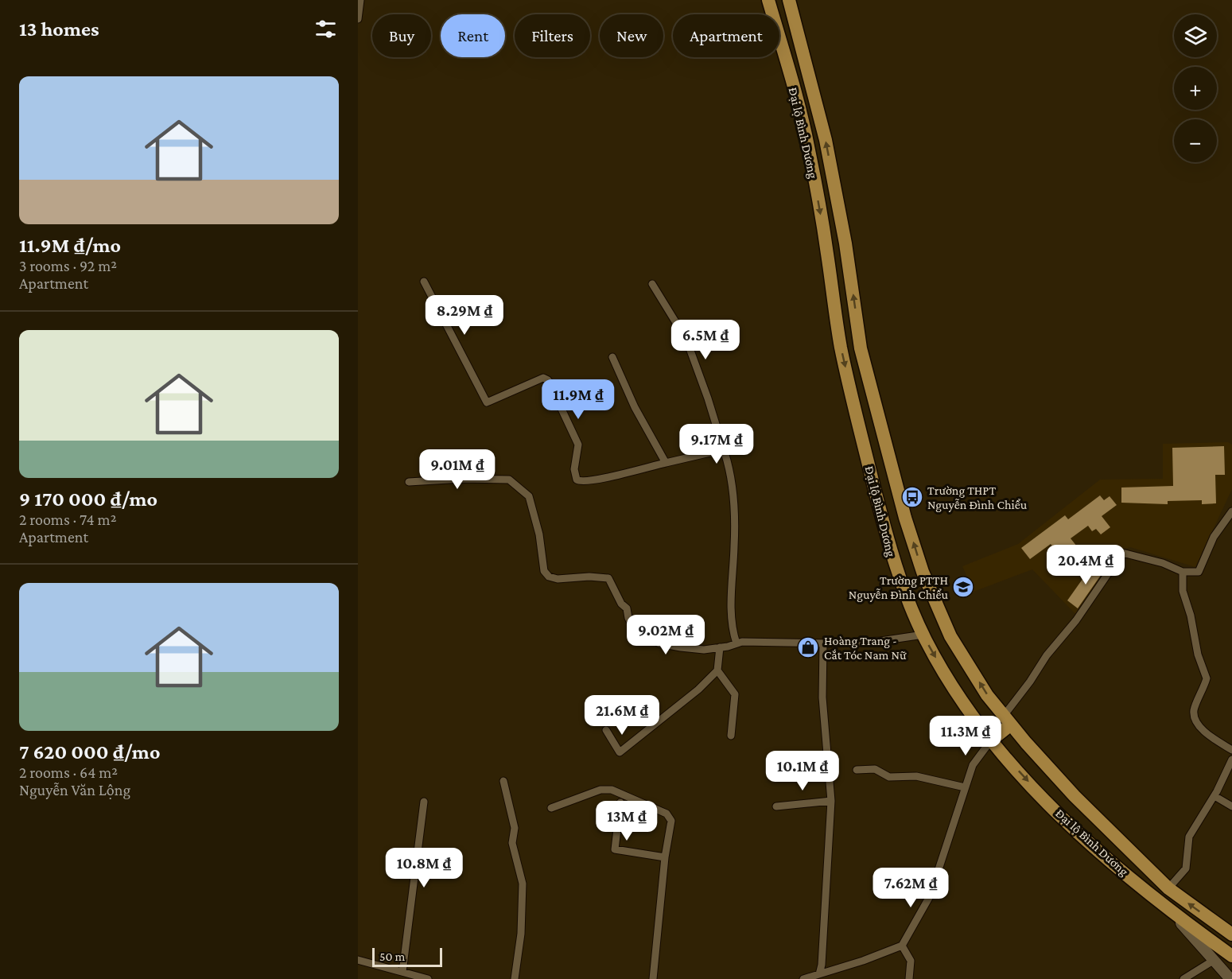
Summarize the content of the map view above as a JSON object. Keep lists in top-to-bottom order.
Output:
{
  "streets": {
    "highway": ["Đại lộ Bình Dương"]
  },
  "places": {
    "bus stop": ["Trường THPT Nguyễn Đình Chiểu"],
    "school or university": ["Trường PTTH Nguyễn Đình Chiểu"],
    "shop": ["Hoàng Trang - Cắt Tóc Nam Nữ"]
  },
  "scale_bar": "50 m",
  "page": {
    "heading": "13 homes",
    "map_buttons": ["+", "−"],
    "chip": [
      "Buy",
      "Rent",
      "Filters",
      "New",
      "Apartment"
    ],
    "list": [
      {
        "name": "11.9M ₫/mo",
        "note": "3 rooms · 92 m² · Apartment"
      },
      {
        "name": "9 170 000 ₫/mo",
        "note": "2 rooms · 74 m² · Apartment"
      },
      {
        "name": "7 620 000 ₫/mo",
        "note": "2 rooms · 64 m² · Nguyễn Văn Lộng"
      }
    ],
    "price": [
      "8.29M ₫",
      "6.5M ₫",
      "11.9M ₫",
      "9.17M ₫",
      "9.01M ₫",
      "20.4M ₫",
      "9.02M ₫",
      "21.6M ₫",
      "11.3M ₫",
      "10.1M ₫",
      "13M ₫",
      "10.8M ₫",
      "7.62M ₫"
    ],
    "scale": "50 m"
  }
}
